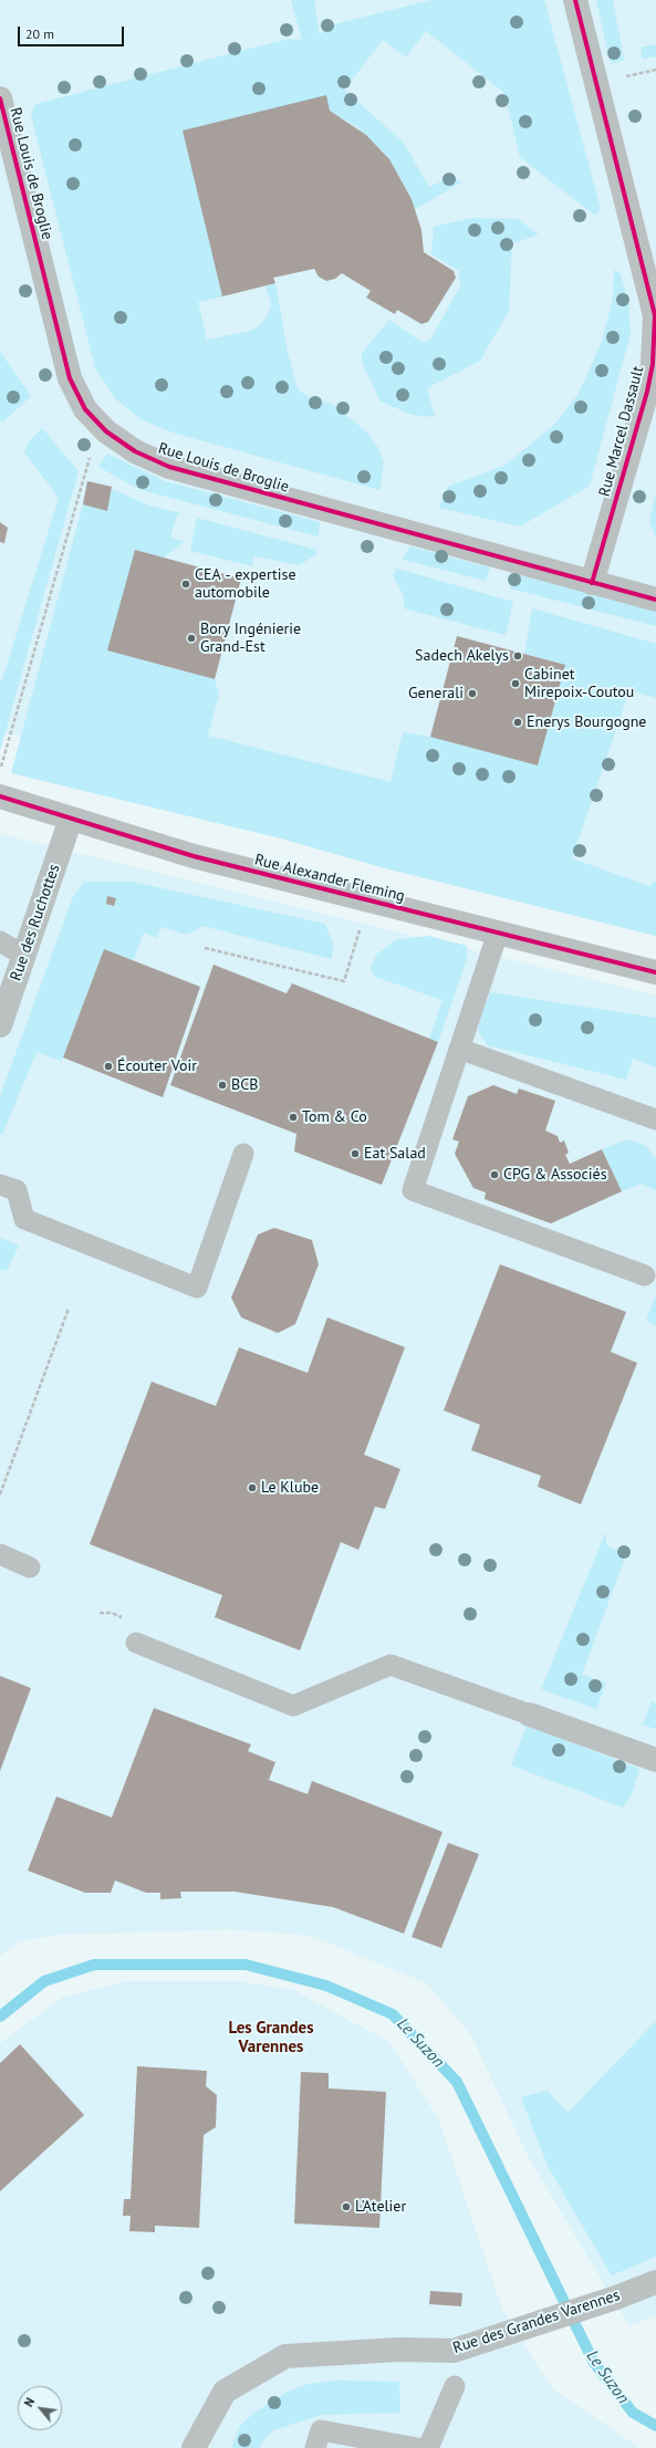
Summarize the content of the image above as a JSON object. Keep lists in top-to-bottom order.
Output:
{
  "streets": {
    "street": [
      "Rue Louis de Broglie",
      "Rue Marcel Dassault",
      "Rue Alexander Fleming",
      "Rue des Ruchottes",
      "Rue des Grandes Varennes"
    ]
  },
  "crossings": [
    ["Rue Louis de Broglie", "Rue Marcel Dassault"],
    ["Rue Alexander Fleming", "Rue des Ruchottes"]
  ],
  "districts": ["Les Grandes Varennes"],
  "water": ["Le Suzon"],
  "places": [
    "CEA - expertise automobile",
    "Bory Ingénierie Grand-Est",
    "Sadech Akelys",
    "Cabinet Mirepoix-Coutou",
    "Generali",
    "Enerys Bourgogne",
    "Écouter Voir",
    "BCB",
    "Tom & Co",
    "Eat Salad",
    "CPG & Associés",
    "Le Klube",
    "L'Atelier"
  ],
  "scale_bar": "20 m",
  "north": "top left"
}
